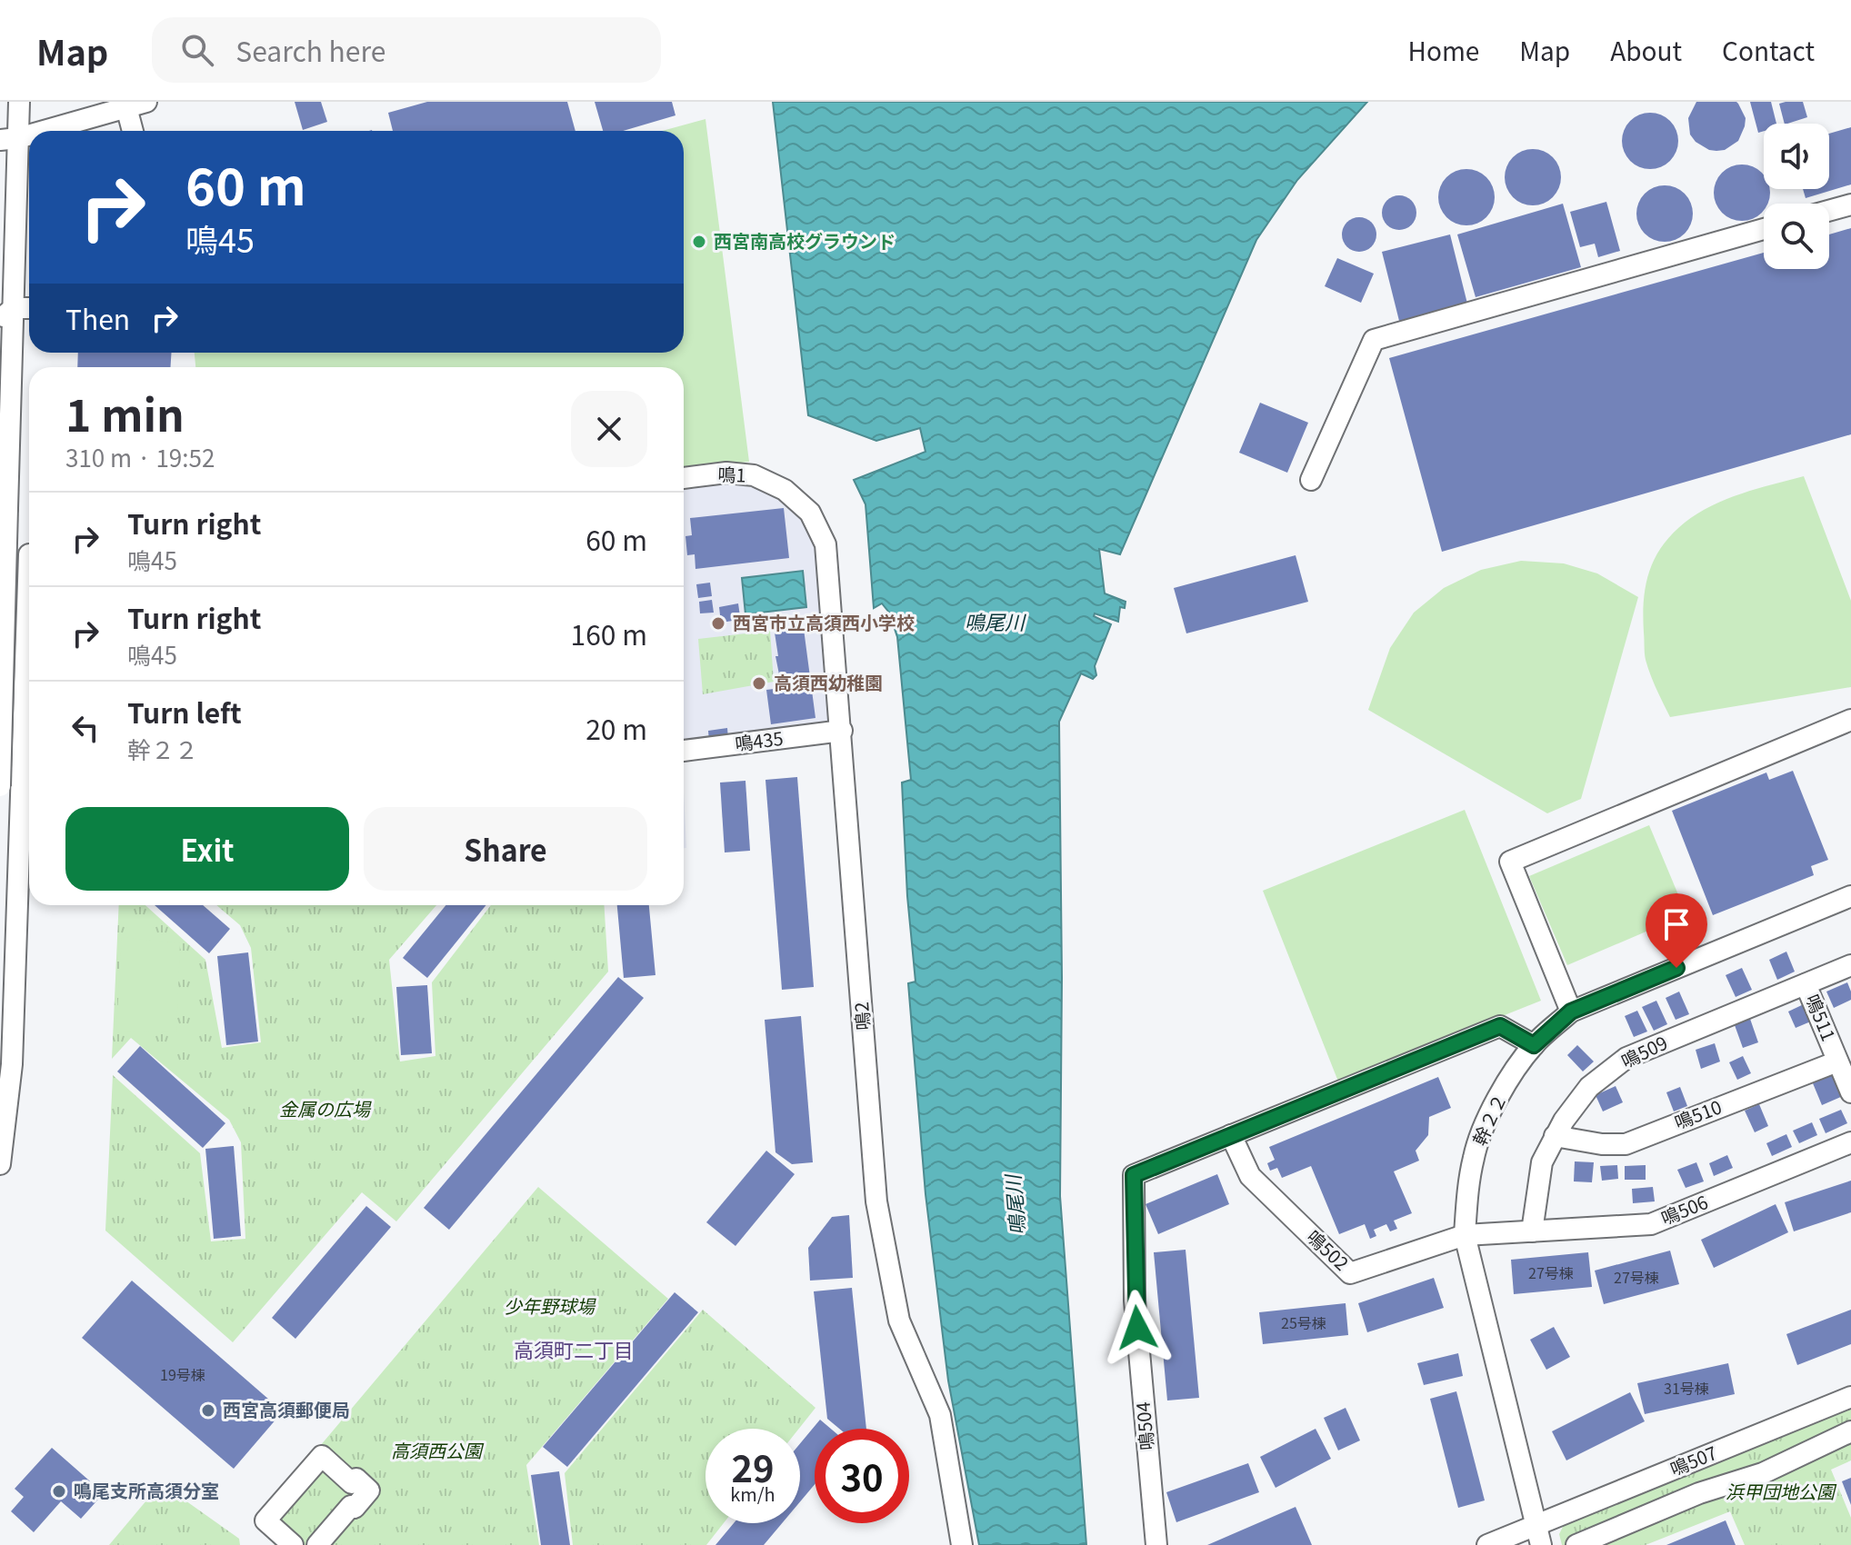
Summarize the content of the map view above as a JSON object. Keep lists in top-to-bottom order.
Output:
{
  "streets": {
    "street": [
      "鳴1",
      "鳴435",
      "鳴2",
      "鳴511",
      "鳴509",
      "鳴510",
      "幹２２",
      "鳴506",
      "鳴502",
      "鳴504",
      "鳴507"
    ]
  },
  "crossings": [
    ["鳴1", "鳴2"],
    ["鳴435", "鳴2"],
    ["鳴511", "鳴509"],
    ["鳴511", "鳴510"],
    ["鳴509", "鳴510"],
    ["鳴509", "鳴506"],
    ["幹２２", "鳴506"],
    ["幹２２", "鳴502"],
    ["幹２２", "鳴507"],
    ["鳴506", "鳴502"],
    ["鳴502", "鳴504"]
  ],
  "districts": ["高須町二丁目"],
  "water": ["鳴尾川"],
  "parks": [
    "金属の広場",
    "少年野球場",
    "高須西公園",
    "浜甲団地公園"
  ],
  "places": [
    "西宮南高校グラウンド",
    "西宮市立高須西小学校",
    "高須西幼稚園",
    "西宮高須郵便局",
    "鳴尾支所高須分室"
  ],
  "house_numbers": [
    "27号棟",
    "27号棟",
    "25号棟",
    "19号棟",
    "31号棟"
  ],
  "page": {
    "header": "Map",
    "search": "Search here",
    "nav": [
      "Home",
      "Map",
      "About",
      "Contact"
    ],
    "turn": ["60 m", "鳴45"],
    "then": "Then",
    "heading": ["1 min", "310 m · 19:52"],
    "list": [
      {
        "name": "Turn right",
        "note": "鳴45",
        "value": "60 m"
      },
      {
        "name": "Turn right",
        "note": "鳴45",
        "value": "160 m"
      },
      {
        "name": "Turn left",
        "note": "幹２２",
        "value": "20 m"
      }
    ],
    "buttons": ["Exit", "Share"],
    "speed": "29 km/h",
    "limit": "30"
  }
}
